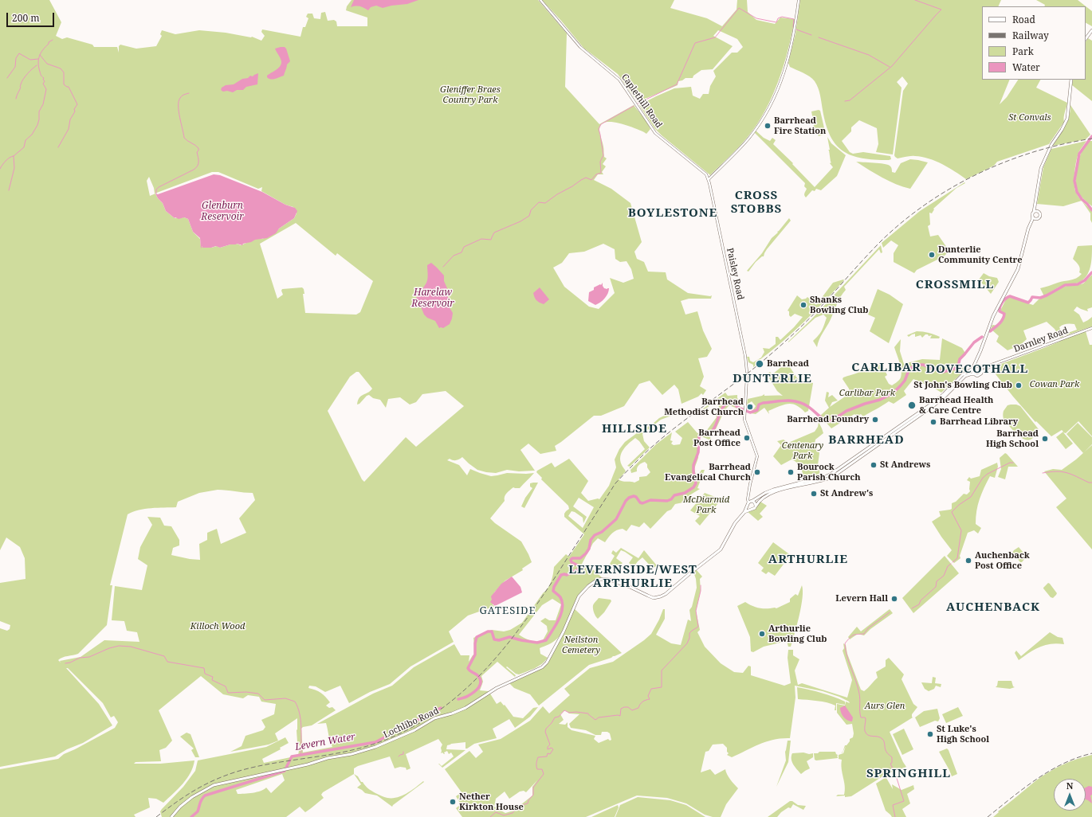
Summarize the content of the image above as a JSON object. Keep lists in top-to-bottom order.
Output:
{
  "streets": {
    "main road": [
      "Caplethill Road",
      "Paisley Road",
      "Darnley Road",
      "Lochlibo Road"
    ]
  },
  "crossings": [
    ["Caplethill Road", "Paisley Road"]
  ],
  "districts": [
    "CROSS STOBBS",
    "BOYLESTONE",
    "CROSSMILL",
    "CARLIBAR",
    "DOVECOTHALL",
    "DUNTERLIE",
    "HILLSIDE",
    "BARRHEAD",
    "ARTHURLIE",
    "LEVERNSIDE/WEST ARTHURLIE",
    "AUCHENBACK",
    "GATESIDE",
    "SPRINGHILL"
  ],
  "water": ["Glenburn Reservoir", "Harelaw Reservoir", "Levern Water"],
  "parks": [
    "Gleniffer Braes Country Park",
    "St Convals",
    "Cowan Park",
    "Carlibar Park",
    "Centenary Park",
    "McDiarmid Park",
    "Killoch Wood",
    "Neilston Cemetery",
    "Aurs Glen"
  ],
  "places": [
    "Barrhead Fire Station",
    "Dunterlie Community Centre",
    "Shanks Bowling Club",
    "Barrhead",
    "St John's Bowling Club",
    "Barrhead Health & Care Centre",
    "Barrhead Methodist Church",
    "Barrhead Foundry",
    "Barrhead Library",
    "Barrhead Post Office",
    "Barrhead High School",
    "St Andrews",
    "Barrhead Evangelical Church",
    "Bourock Parish Church",
    "St Andrew's",
    "Auchenback Post Office",
    "Levern Hall",
    "Arthurlie Bowling Club",
    "St Luke's High School",
    "Nether Kirkton House"
  ],
  "legend": [
    "Road",
    "Railway",
    "Park",
    "Water"
  ],
  "scale_bar": "200 m",
  "north": "top"
}
